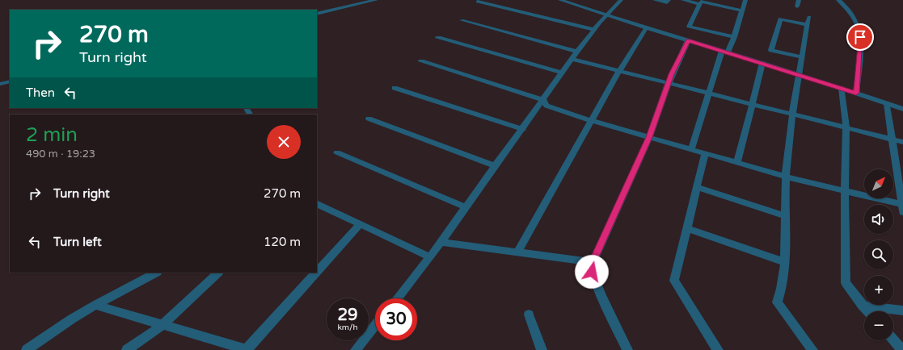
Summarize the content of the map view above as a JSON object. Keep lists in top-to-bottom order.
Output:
{
  "north": "top right",
  "page": {
    "turn": ["270 m", "Turn right"],
    "then": "Then",
    "heading": ["2 min", "490 m · 19:23"],
    "map_buttons": ["+", "−"],
    "list": [
      {
        "name": "Turn right",
        "value": "270 m"
      },
      {
        "name": "Turn left",
        "value": "120 m"
      }
    ],
    "speed": "29 km/h",
    "limit": "30"
  }
}
